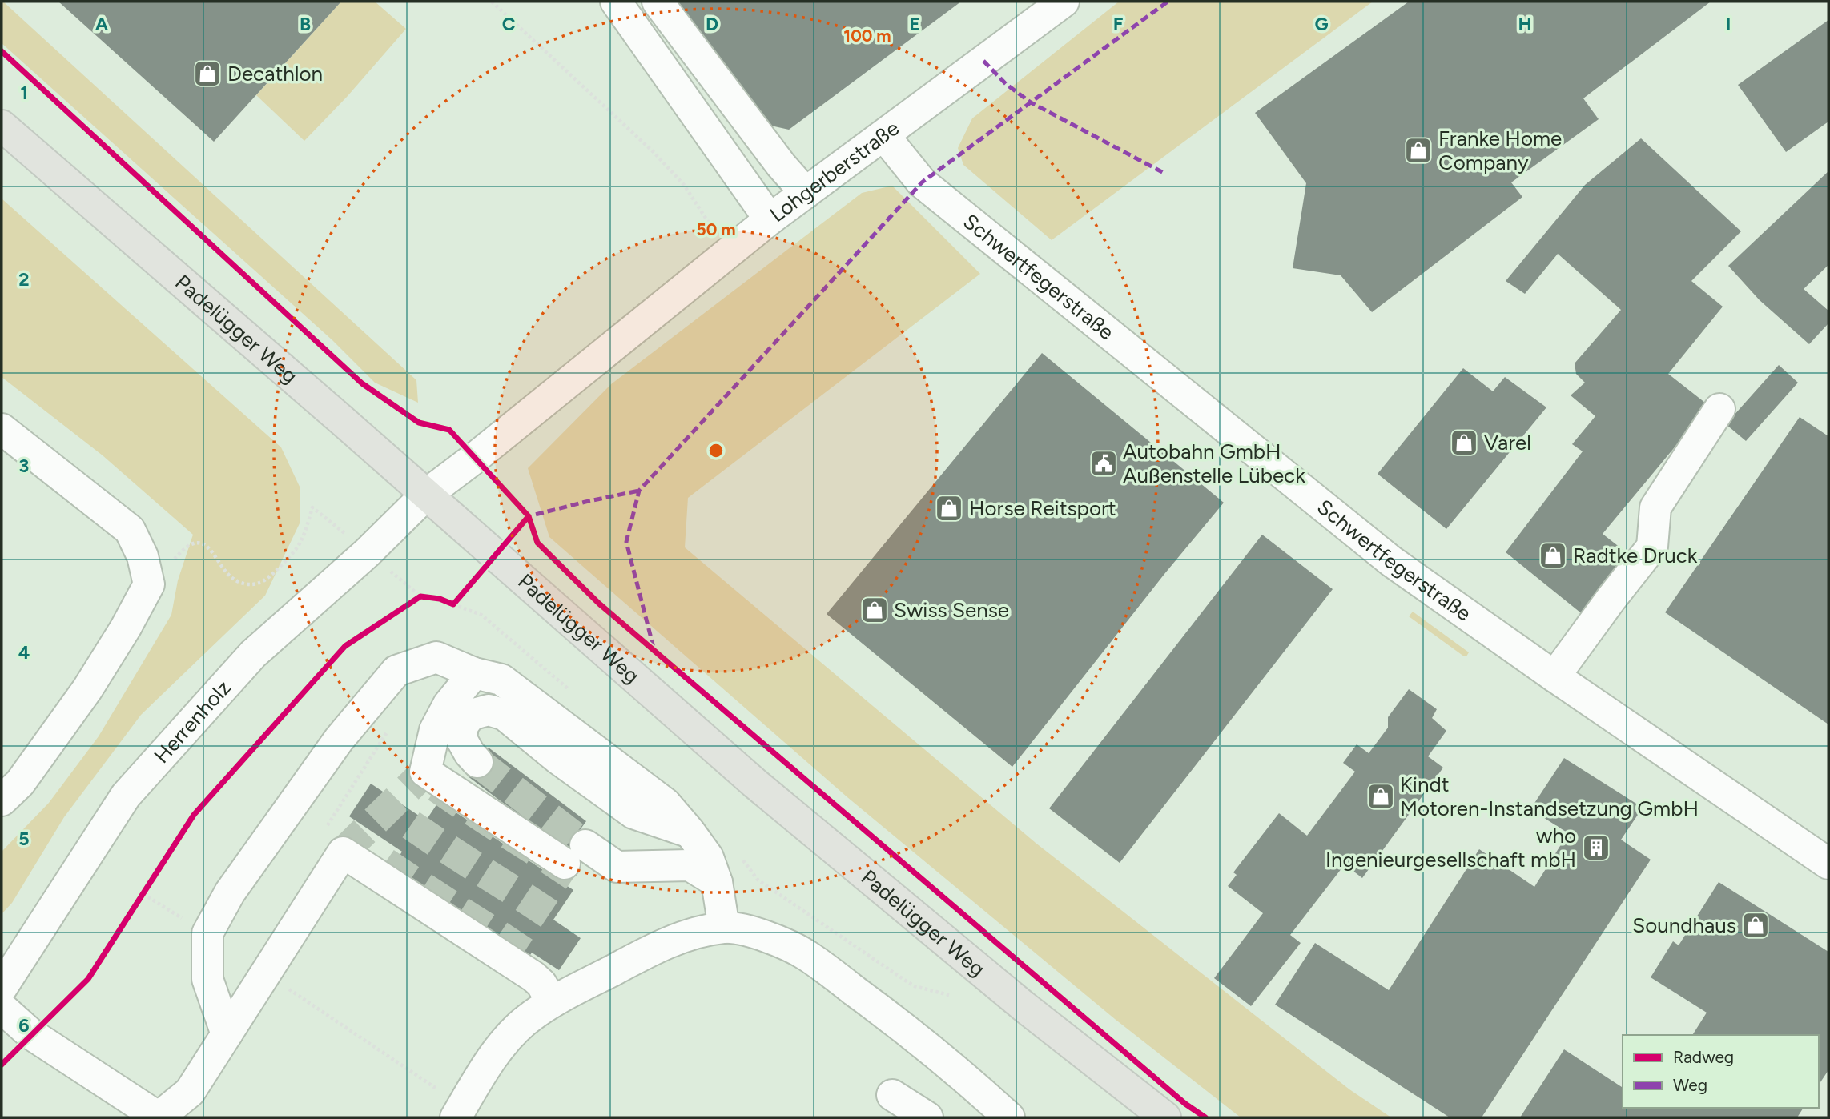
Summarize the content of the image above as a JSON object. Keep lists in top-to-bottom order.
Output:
{
  "streets": {
    "main road": ["Padelügger Weg"],
    "street": ["Lohgerberstraße", "Schwertfegerstraße", "Herrenholz"]
  },
  "crossings": [
    ["Lohgerberstraße", "Schwertfegerstraße"],
    ["Lohgerberstraße", "Padelügger Weg"],
    ["Lohgerberstraße", "Herrenholz"],
    ["Padelügger Weg", "Herrenholz"]
  ],
  "places": {
    "shop": [
      "Decathlon",
      "Franke Home Company",
      "Varel",
      "Horse Reitsport",
      "Radtke Druck",
      "Swiss Sense",
      "Kindt Motoren-Instandsetzung GmbH",
      "Soundhaus"
    ],
    "public building": ["Autobahn GmbH Außenstelle Lübeck"],
    "building": ["who Ingenieurgesellschaft mbH"]
  },
  "legend": ["Radweg", "Weg"],
  "grid": {
    "columns": [
      "A",
      "B",
      "C",
      "D",
      "E",
      "F",
      "G",
      "H",
      "I"
    ],
    "rows": [
      "1",
      "2",
      "3",
      "4",
      "5",
      "6"
    ]
  },
  "rings": ["100 m", "50 m"]
}
